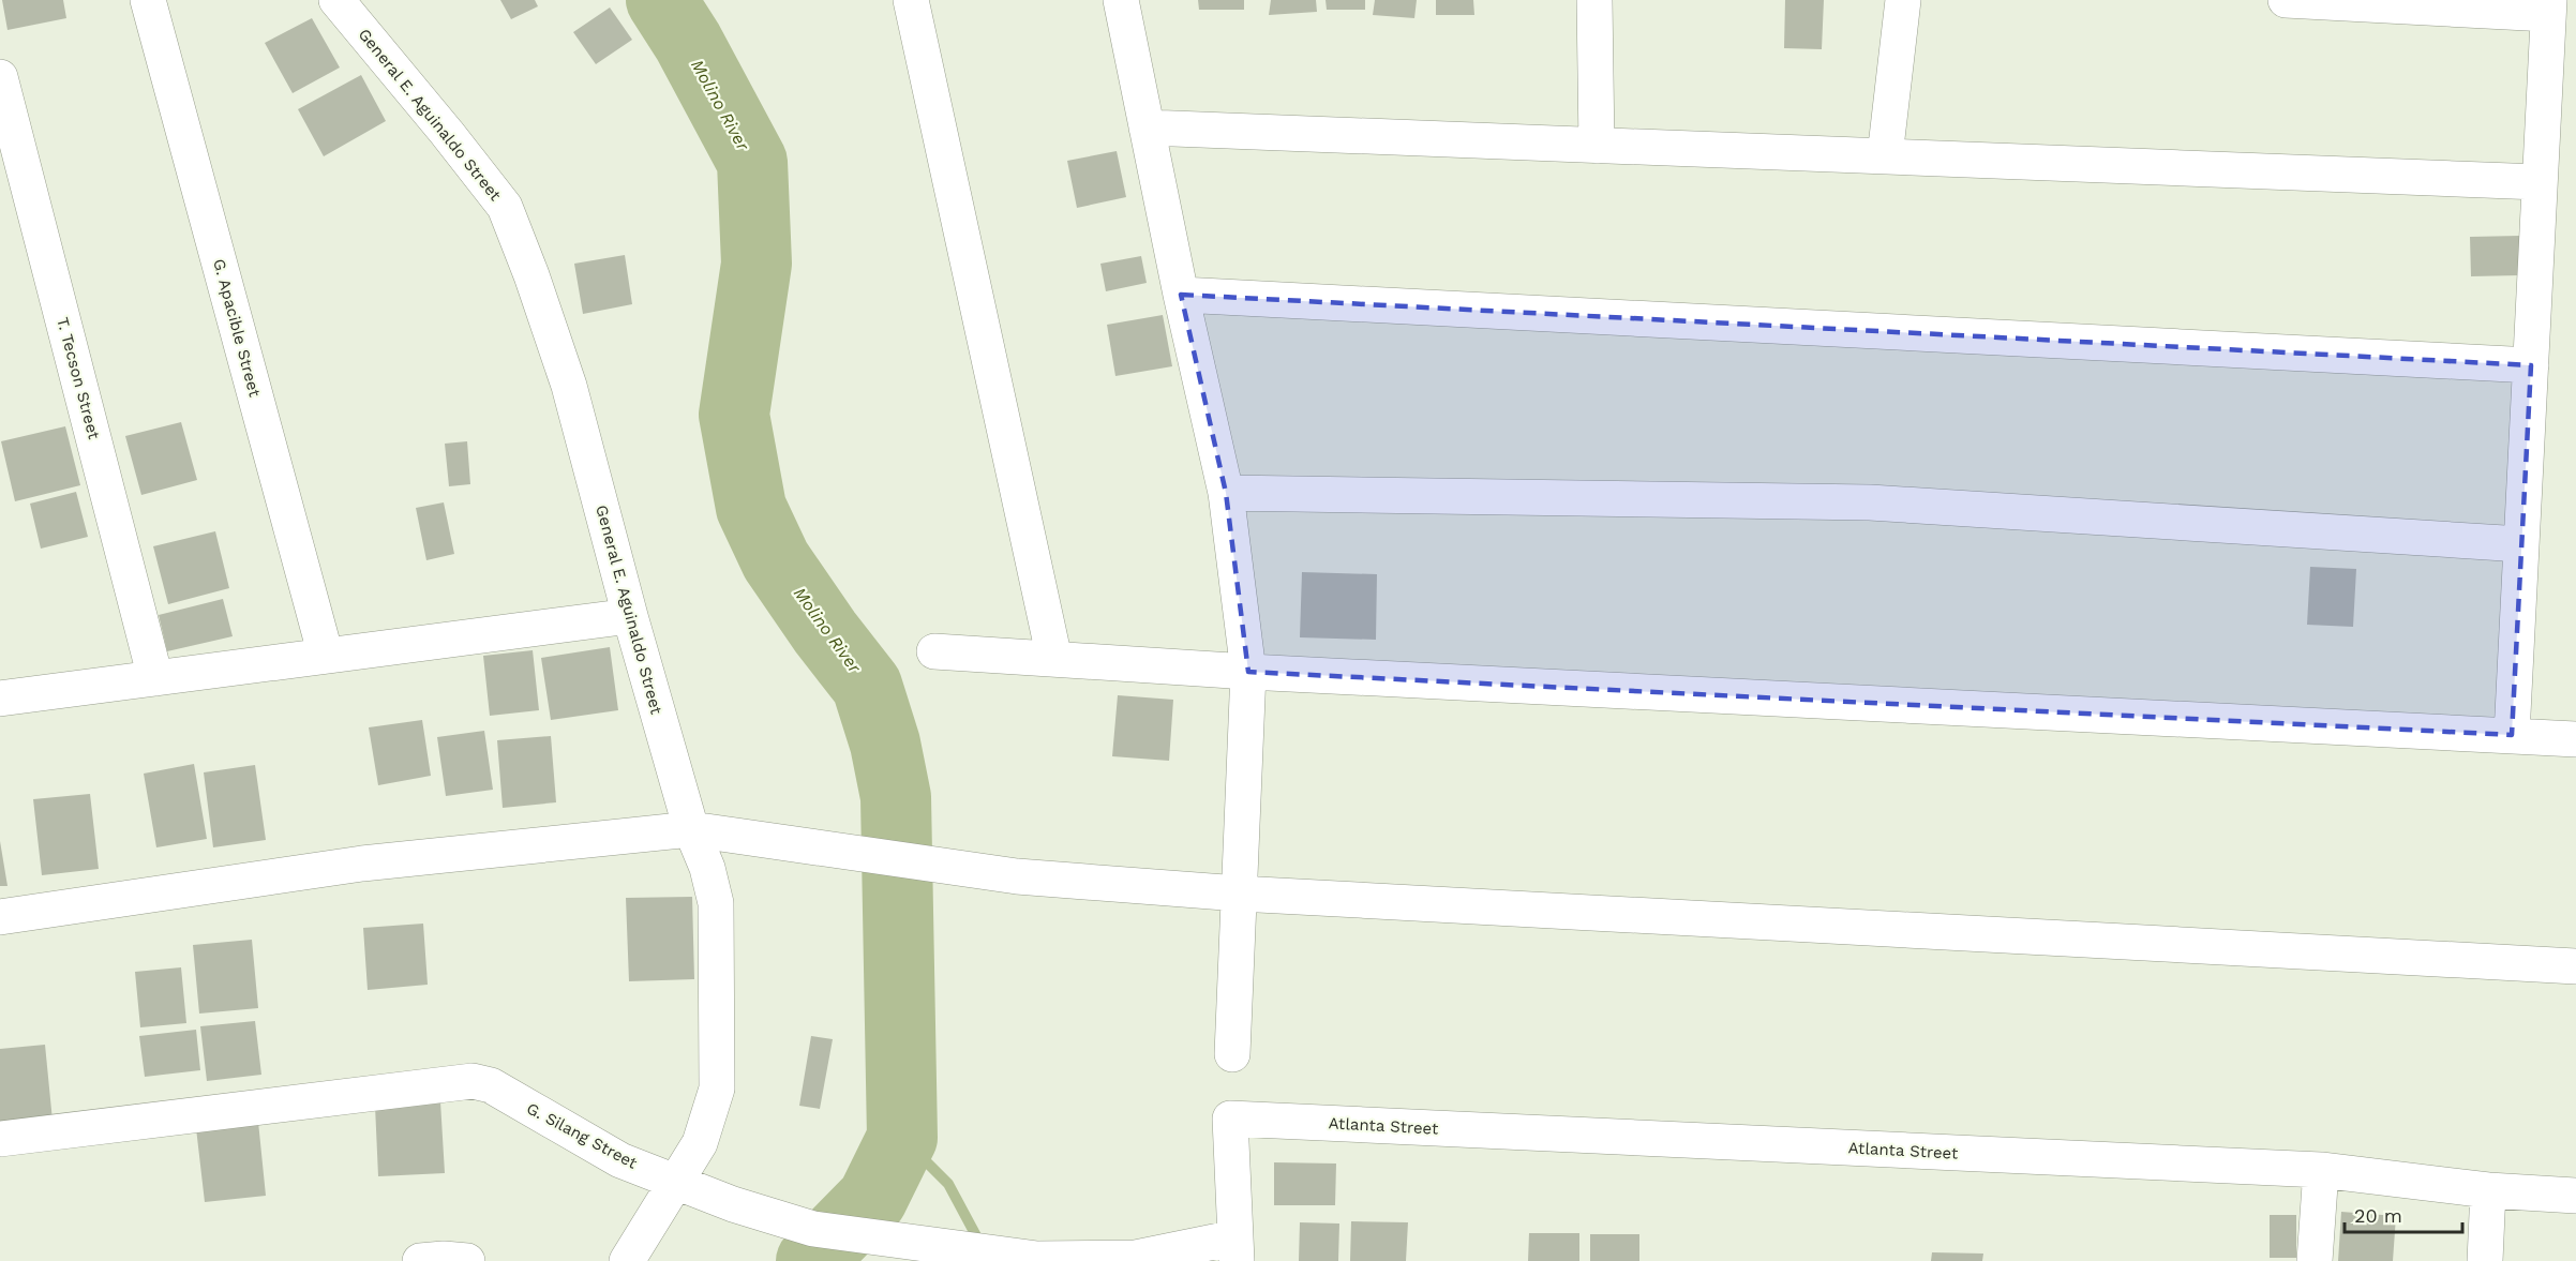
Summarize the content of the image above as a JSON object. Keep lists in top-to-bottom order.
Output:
{
  "streets": {
    "street": [
      "General E. Aguinaldo Street",
      "G. Apacible Street",
      "T. Tecson Street",
      "Atlanta Street",
      "G. Silang Street"
    ]
  },
  "crossings": [
    ["General E. Aguinaldo Street", "G. Silang Street"],
    ["Atlanta Street", "G. Silang Street"]
  ],
  "water": ["Molino River"],
  "scale_bar": "20 m"
}
